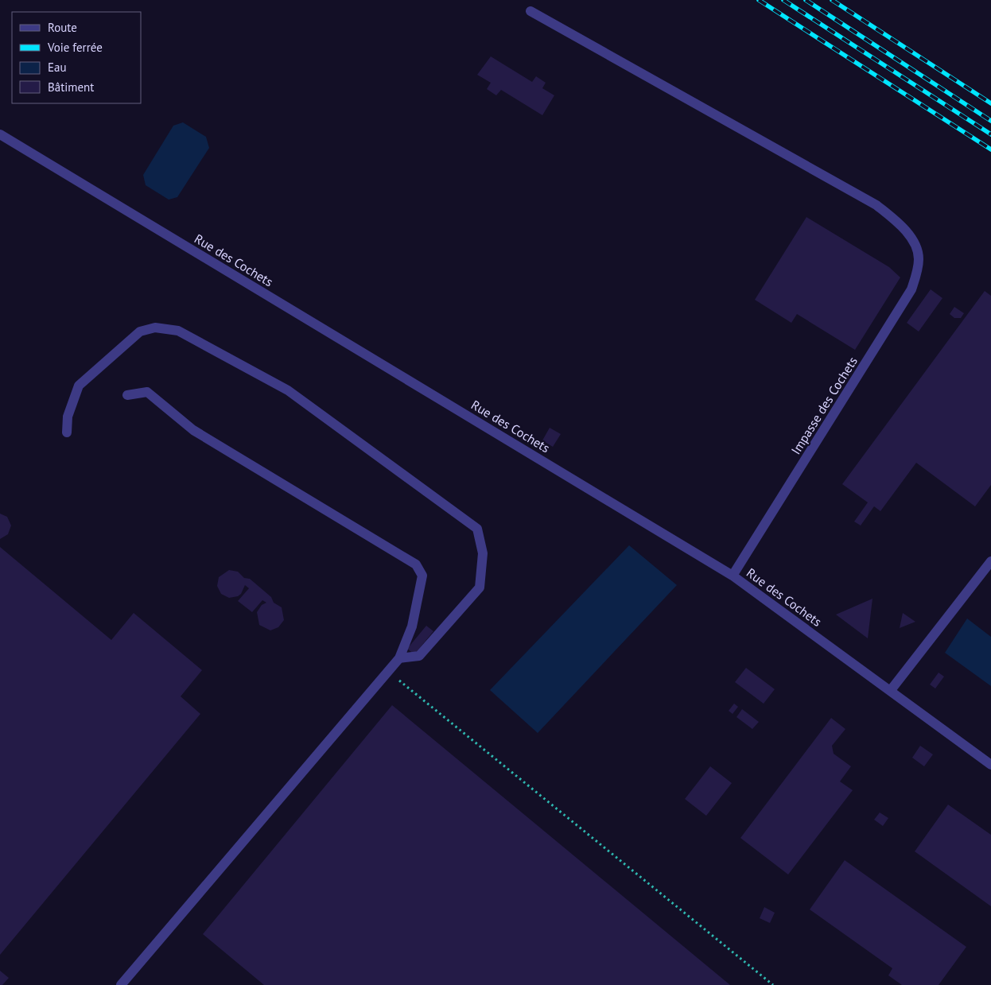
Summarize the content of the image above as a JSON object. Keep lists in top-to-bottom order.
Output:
{
  "streets": {
    "street": ["Rue des Cochets", "Impasse des Cochets"]
  },
  "crossings": [
    ["Rue des Cochets", "Impasse des Cochets"]
  ],
  "legend": [
    "Route",
    "Voie ferrée",
    "Eau",
    "Bâtiment"
  ]
}
